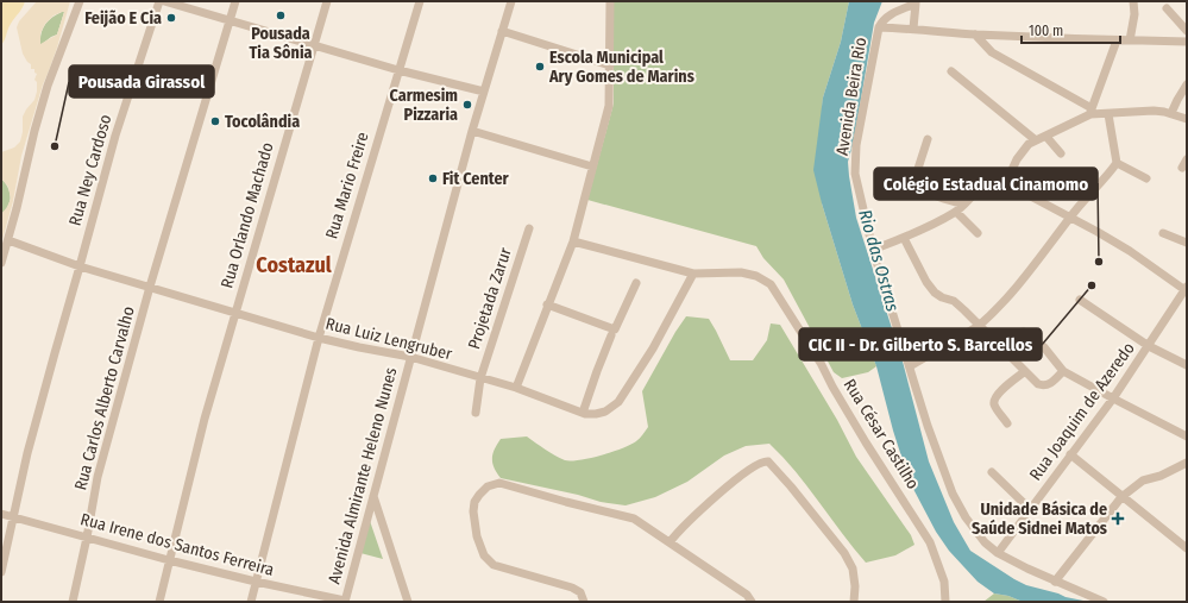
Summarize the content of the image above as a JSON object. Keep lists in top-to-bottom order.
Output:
{
  "streets": {
    "street": [
      "Avenida Beira Rio",
      "Rua Ney Cardoso",
      "Rua Mario Freire",
      "Rua Orlando Machado",
      "Projetada Zarur",
      "Rua Luiz Lengruber",
      "Rua Carlos Alberto Carvalho",
      "Rua Joaquim de Azeredo",
      "Rua César Castilho",
      "Avenida Almirante Heleno Nunes",
      "Rua Irene dos Santos Ferreira"
    ]
  },
  "crossings": [
    ["Avenida Beira Rio", "Rua Joaquim de Azeredo"],
    ["Rua Ney Cardoso", "Rua Luiz Lengruber"],
    ["Rua Ney Cardoso", "Rua Irene dos Santos Ferreira"],
    ["Rua Mario Freire", "Rua Luiz Lengruber"],
    ["Rua Mario Freire", "Rua Irene dos Santos Ferreira"],
    ["Rua Orlando Machado", "Rua Luiz Lengruber"],
    ["Rua Orlando Machado", "Rua Irene dos Santos Ferreira"],
    ["Projetada Zarur", "Rua Luiz Lengruber"],
    ["Rua Luiz Lengruber", "Rua Carlos Alberto Carvalho"],
    ["Rua Luiz Lengruber", "Rua César Castilho"],
    ["Rua Luiz Lengruber", "Avenida Almirante Heleno Nunes"],
    ["Rua Carlos Alberto Carvalho", "Rua Irene dos Santos Ferreira"],
    ["Avenida Almirante Heleno Nunes", "Rua Irene dos Santos Ferreira"]
  ],
  "districts": ["Costazul"],
  "water": ["Rio das Ostras"],
  "places": {
    "other": [
      "Pousada Tia Sônia",
      "Feijão E Cia",
      "Escola Municipal Ary Gomes de Marins",
      "Carmesim Pizzaria",
      "Tocolândia",
      "Pousada Girassol",
      "Fit Center",
      "Colégio Estadual Cinamomo",
      "CIC II - Dr. Gilberto S. Barcellos"
    ],
    "health": ["Unidade Básica de Saúde Sidnei Matos"]
  },
  "scale_bar": "100 m"
}
